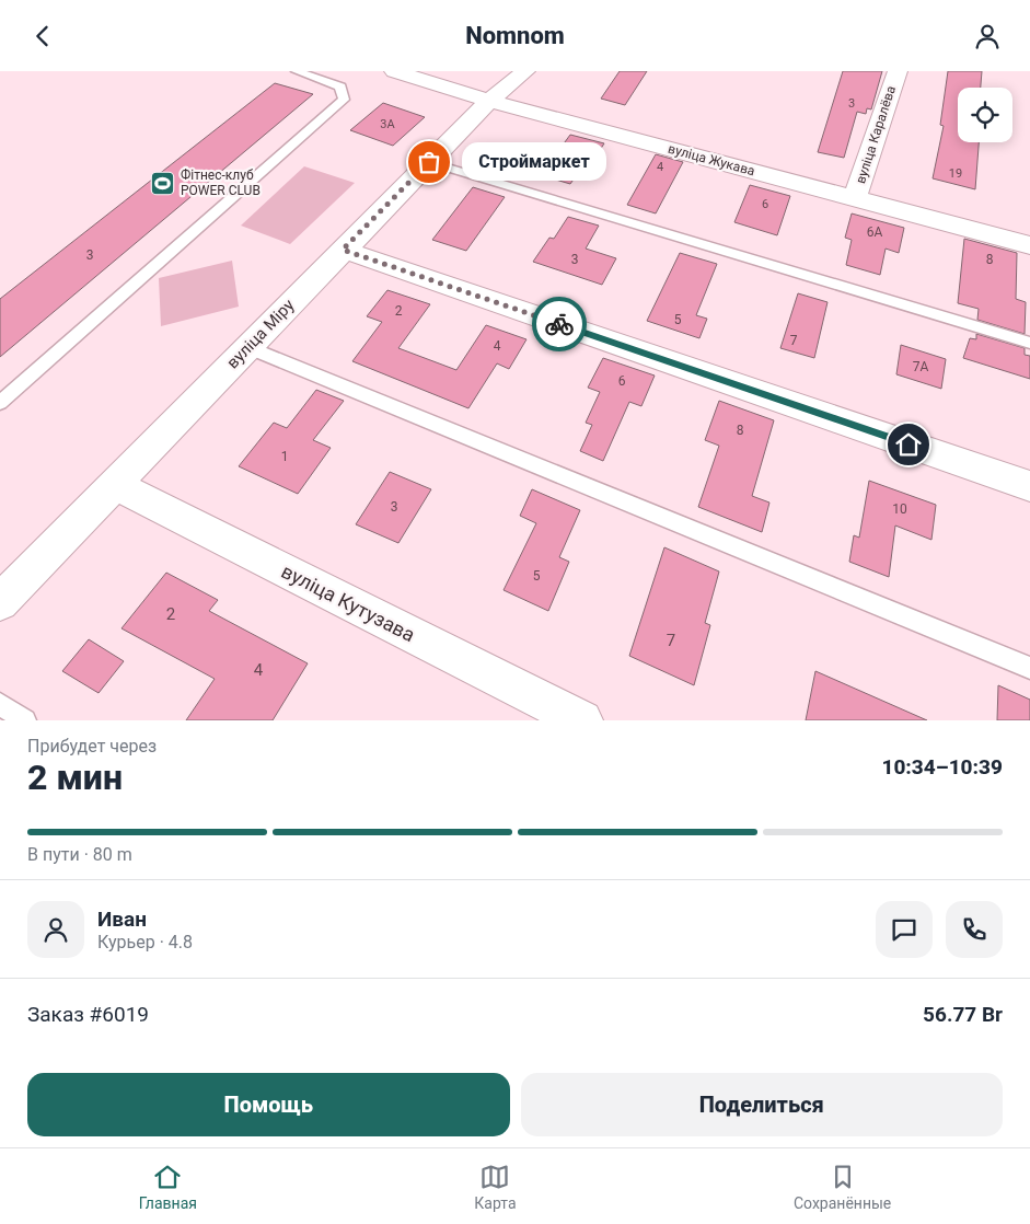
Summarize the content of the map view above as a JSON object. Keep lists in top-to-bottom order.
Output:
{
  "streets": {
    "street": [
      "вуліца Каралёва",
      "вуліца Жукава",
      "вуліца Міру",
      "вуліца Кутузава"
    ]
  },
  "crossings": [
    ["вуліца Каралёва", "вуліца Жукава"],
    ["вуліца Жукава", "вуліца Міру"],
    ["вуліца Міру", "вуліца Кутузава"]
  ],
  "places": {
    "other": ["Строймаркет"],
    "sports": ["Фітнес-клуб POWER CLUB"]
  },
  "house_numbers": [
    "3",
    "3А",
    "4",
    "19",
    "6",
    "6А",
    "3",
    "3",
    "8",
    "2",
    "5",
    "7",
    "4",
    "7А",
    "6",
    "8",
    "1",
    "3",
    "10",
    "5",
    "2",
    "7",
    "4"
  ],
  "page": {
    "header": "Nomnom",
    "bubble": "Строймаркет",
    "heading": ["2 мин", "Прибудет через", "10:34–10:39"],
    "panel": [
      "Иван",
      "Курьер · 4.8",
      "Заказ #6019",
      "56.77 Br"
    ],
    "bar": "В пути · 80 m",
    "buttons": ["Помощь", "Поделиться"],
    "tabs": ["Главная", "Карта", "Сохранённые"]
  }
}
